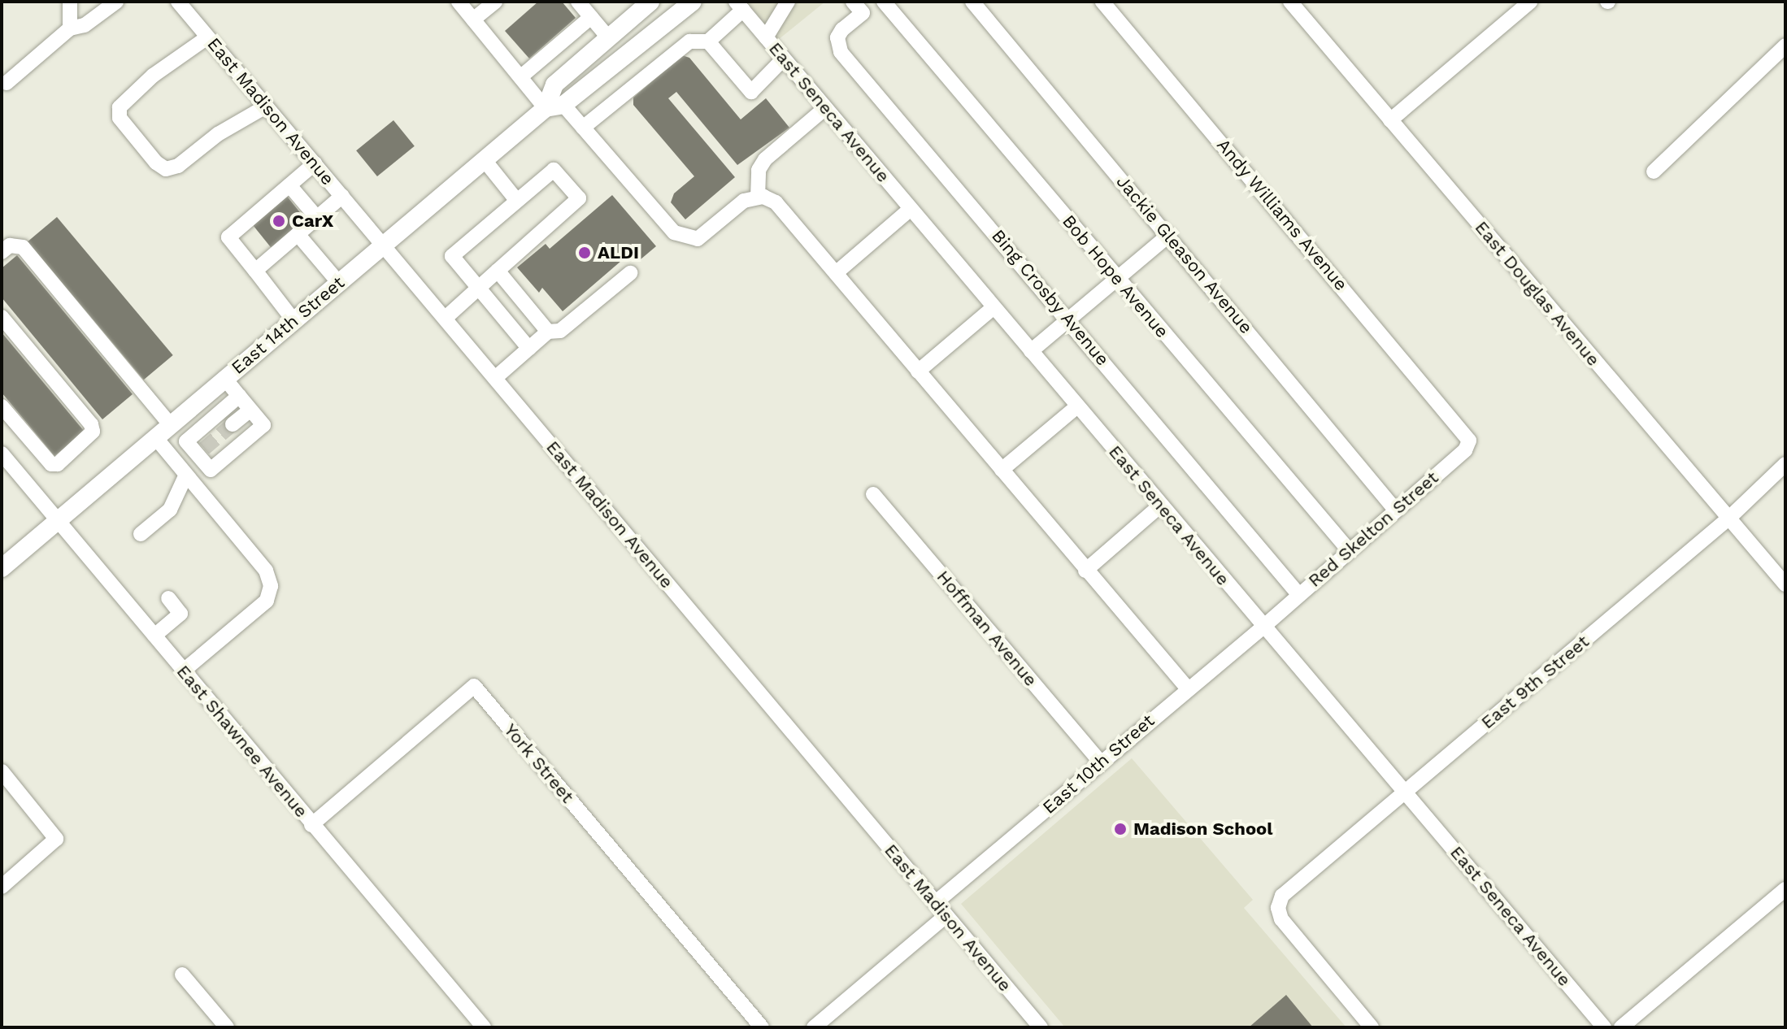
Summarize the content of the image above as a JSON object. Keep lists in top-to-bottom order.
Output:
{
  "streets": {
    "main road": ["East 14th Street"],
    "street": [
      "East Madison Avenue",
      "East Seneca Avenue",
      "Andy Williams Avenue",
      "Jackie Gleason Avenue",
      "Bob Hope Avenue",
      "East Douglas Avenue",
      "Bing Crosby Avenue",
      "Red Skelton Street",
      "Hoffman Avenue",
      "East 9th Street",
      "East Shawnee Avenue",
      "York Street",
      "East 10th Street"
    ]
  },
  "crossings": [
    ["East Madison Avenue", "East 14th Street"],
    ["East Madison Avenue", "East 10th Street"],
    ["East Seneca Avenue", "Red Skelton Street"],
    ["East Seneca Avenue", "East 9th Street"],
    ["East Seneca Avenue", "East 10th Street"],
    ["Andy Williams Avenue", "Red Skelton Street"],
    ["Jackie Gleason Avenue", "Red Skelton Street"],
    ["Bob Hope Avenue", "Red Skelton Street"],
    ["East Douglas Avenue", "East 9th Street"],
    ["Bing Crosby Avenue", "Red Skelton Street"],
    ["East 14th Street", "East Shawnee Avenue"],
    ["Red Skelton Street", "East 10th Street"],
    ["Hoffman Avenue", "East 10th Street"],
    ["East Shawnee Avenue", "York Street"]
  ],
  "places": ["CarX", "ALDI", "Madison School"]
}
